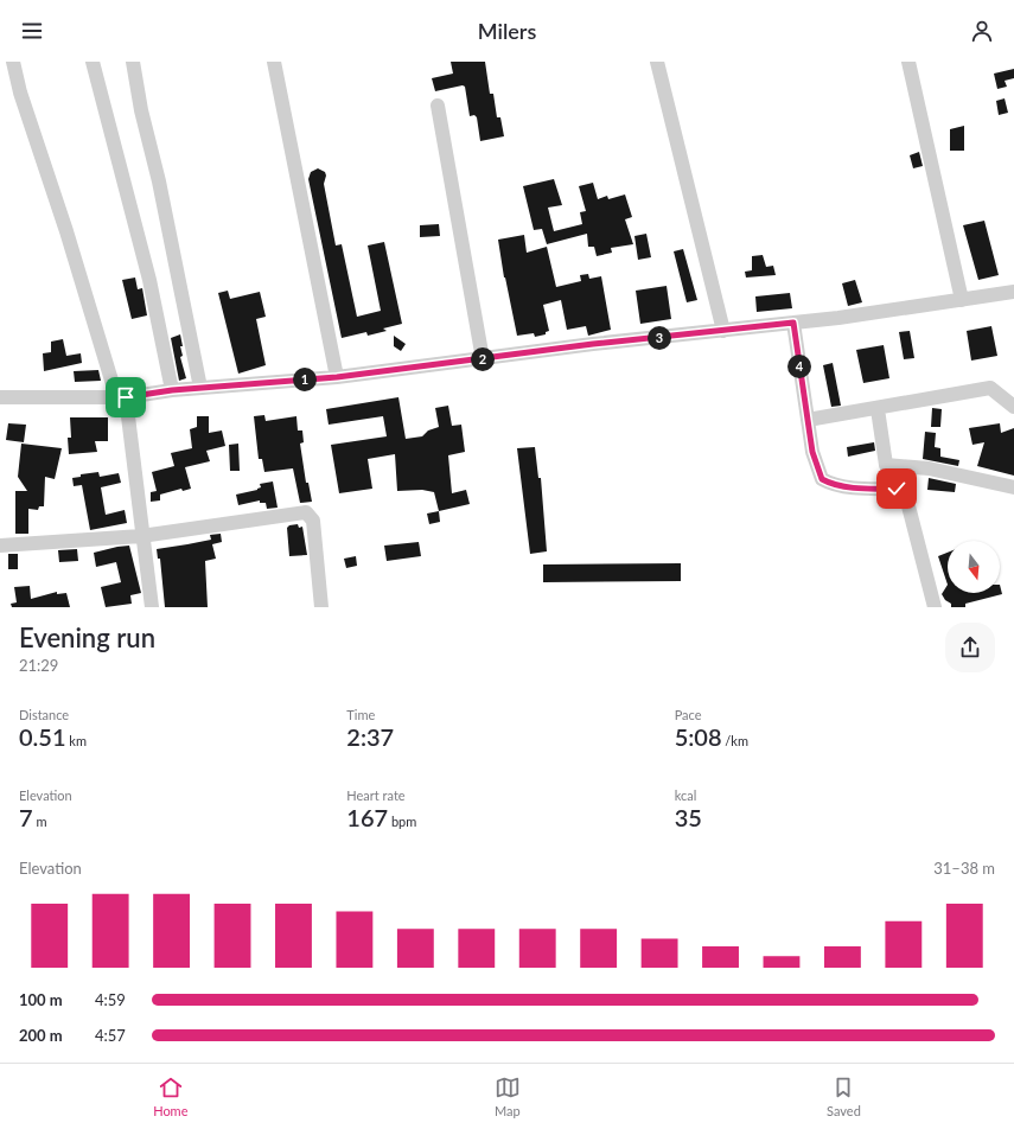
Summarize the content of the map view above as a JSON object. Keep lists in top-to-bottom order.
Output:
{
  "north": "bottom",
  "page": {
    "header": "Milers",
    "pins": [
      "3",
      "2",
      "4",
      "1"
    ],
    "heading": ["Evening run", "21:29"],
    "stats": [
      ["Distance", "0.51 km"],
      ["Time", "2:37"],
      ["Pace", "5:08 /km"],
      ["Elevation", "7 m"],
      ["Heart rate", "167 bpm"],
      ["kcal", "35"]
    ],
    "chart": ["Elevation", "31–38 m"],
    "list": [
      {
        "name": "100 m",
        "note": "4:59"
      },
      {
        "name": "200 m",
        "note": "4:57"
      }
    ],
    "tabs": ["Home", "Map", "Saved"]
  }
}
